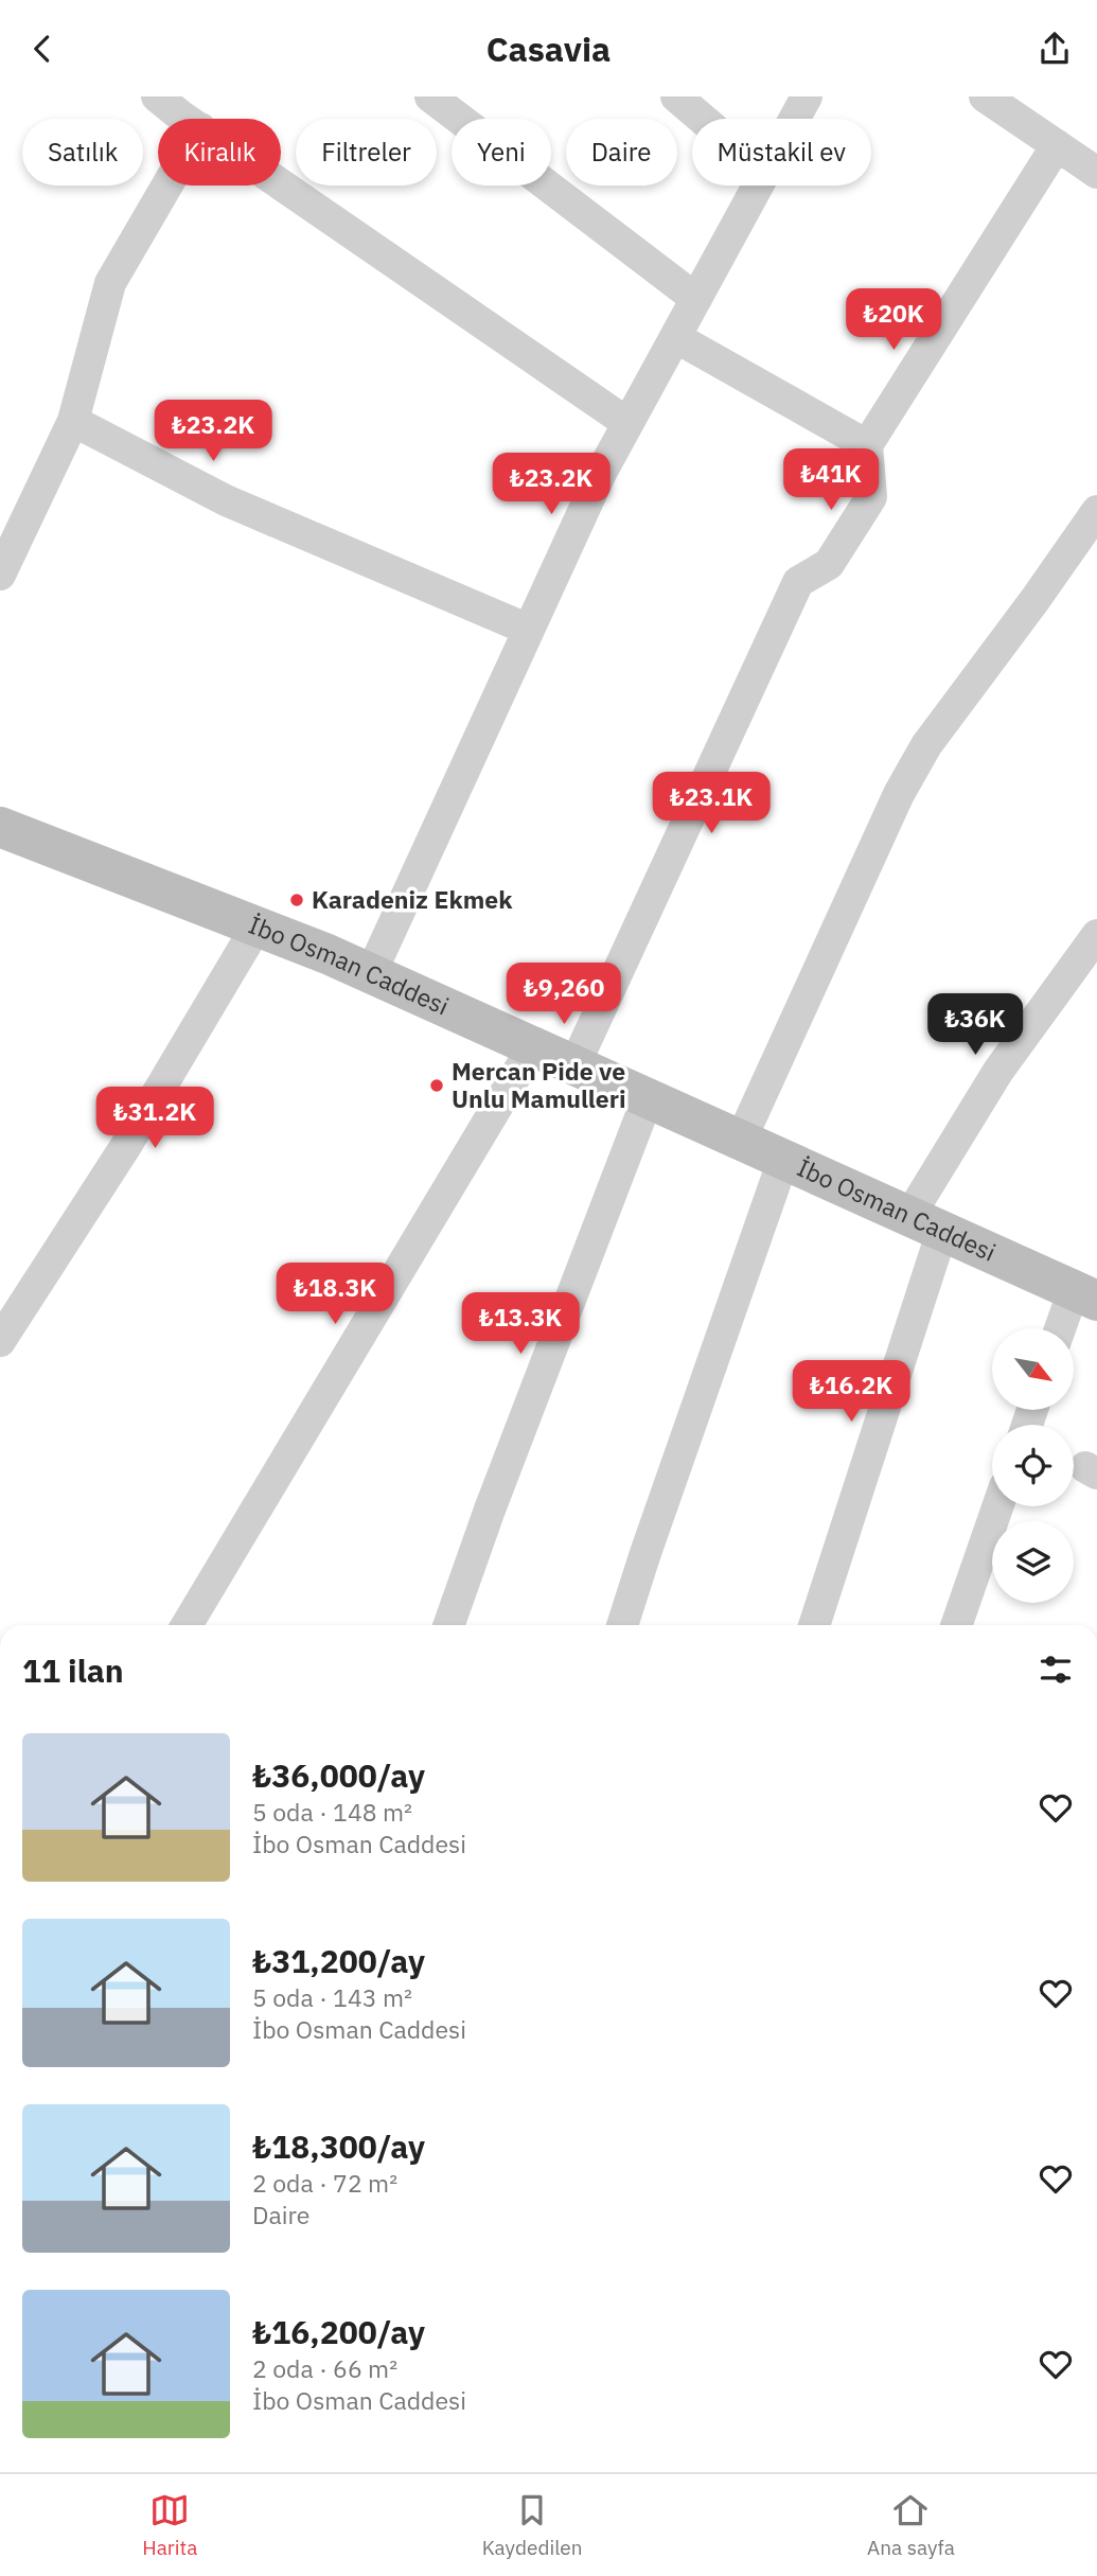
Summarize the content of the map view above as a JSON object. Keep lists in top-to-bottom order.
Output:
{
  "streets": {
    "street": ["İbo Osman Caddesi"]
  },
  "places": ["Karadeniz Ekmek", "Mercan Pide ve Unlu Mamulleri"],
  "north": "bottom right",
  "page": {
    "header": "Casavia",
    "chip": [
      "Satılık",
      "Kiralık",
      "Filtreler",
      "Yeni",
      "Daire",
      "Müstakil ev"
    ],
    "price": [
      "₺20K",
      "₺23.2K",
      "₺41K",
      "₺23.2K",
      "₺23.1K",
      "₺9,260",
      "₺36K",
      "₺31.2K",
      "₺18.3K",
      "₺13.3K",
      "₺16.2K"
    ],
    "heading": "11 ilan",
    "list": [
      {
        "name": "₺36,000/ay",
        "note": "5 oda · 148 m² · İbo Osman Caddesi"
      },
      {
        "name": "₺31,200/ay",
        "note": "5 oda · 143 m² · İbo Osman Caddesi"
      },
      {
        "name": "₺18,300/ay",
        "note": "2 oda · 72 m² · Daire"
      },
      {
        "name": "₺16,200/ay",
        "note": "2 oda · 66 m² · İbo Osman Caddesi"
      }
    ],
    "tabs": ["Harita", "Kaydedilen", "Ana sayfa"]
  }
}
